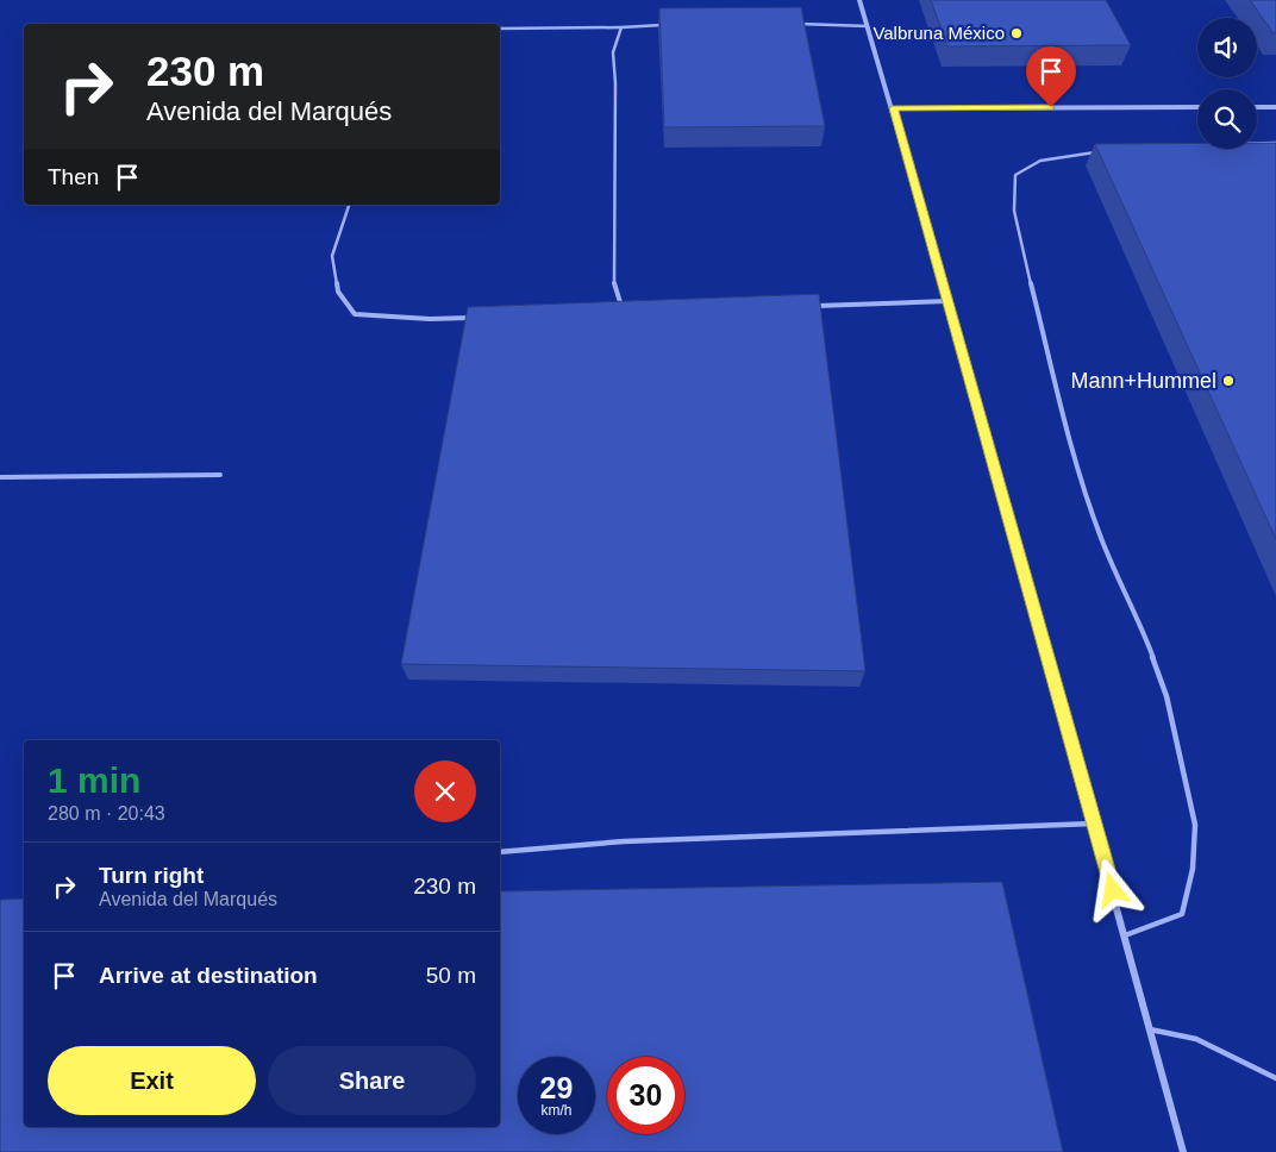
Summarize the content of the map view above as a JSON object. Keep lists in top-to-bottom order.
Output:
{
  "places": ["Valbruna México", "Mann+Hummel"],
  "page": {
    "turn": ["230 m", "Avenida del Marqués"],
    "then": "Then",
    "heading": ["1 min", "280 m · 20:43"],
    "list": [
      {
        "name": "Turn right",
        "note": "Avenida del Marqués",
        "value": "230 m"
      },
      {
        "name": "Arrive at destination",
        "value": "50 m"
      }
    ],
    "buttons": ["Exit", "Share"],
    "speed": "29 km/h",
    "limit": "30"
  }
}
